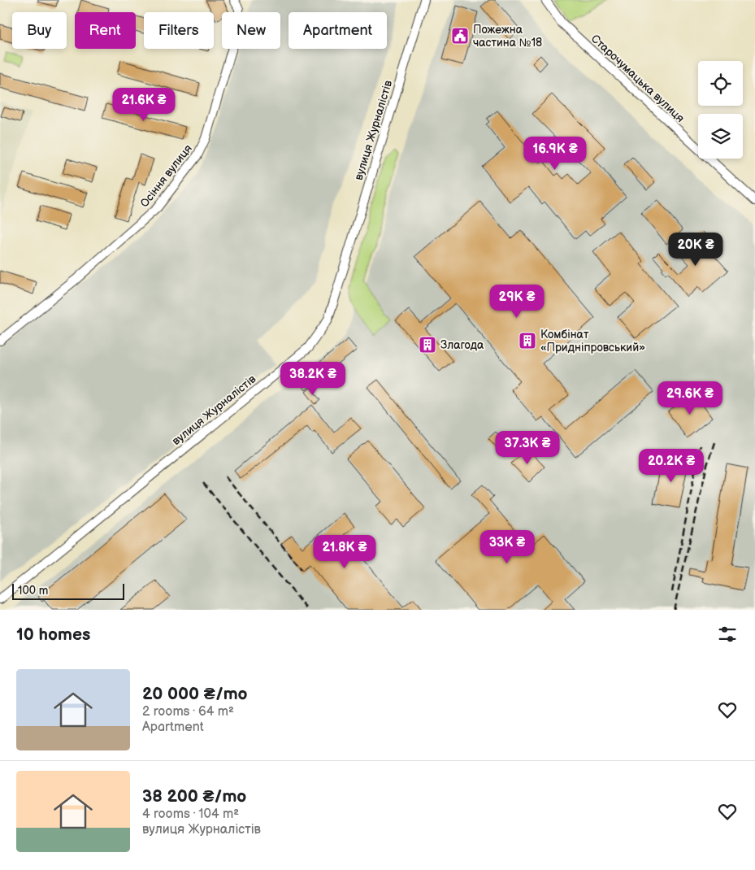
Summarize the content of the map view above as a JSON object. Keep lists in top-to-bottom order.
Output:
{
  "streets": {
    "street": ["Старочумацька вулиця", "вулиця Журналістів", "Осіння вулиця"]
  },
  "places": {
    "public building": ["Пожежна частина №18"],
    "building": ["Комбінат «Придніпровський»", "Злагода"]
  },
  "scale_bar": "100 m",
  "page": {
    "chip": [
      "Buy",
      "Rent",
      "Filters",
      "New",
      "Apartment"
    ],
    "price": [
      "21.6K ₴",
      "16.9K ₴",
      "20K ₴",
      "29K ₴",
      "38.2K ₴",
      "29.6K ₴",
      "37.3K ₴",
      "20.2K ₴",
      "33K ₴",
      "21.8K ₴"
    ],
    "scale": "100 m",
    "heading": "10 homes",
    "list": [
      {
        "name": "20 000 ₴/mo",
        "note": "2 rooms · 64 m² · Apartment"
      },
      {
        "name": "38 200 ₴/mo",
        "note": "4 rooms · 104 m² · вулиця Журналістів"
      }
    ]
  }
}
